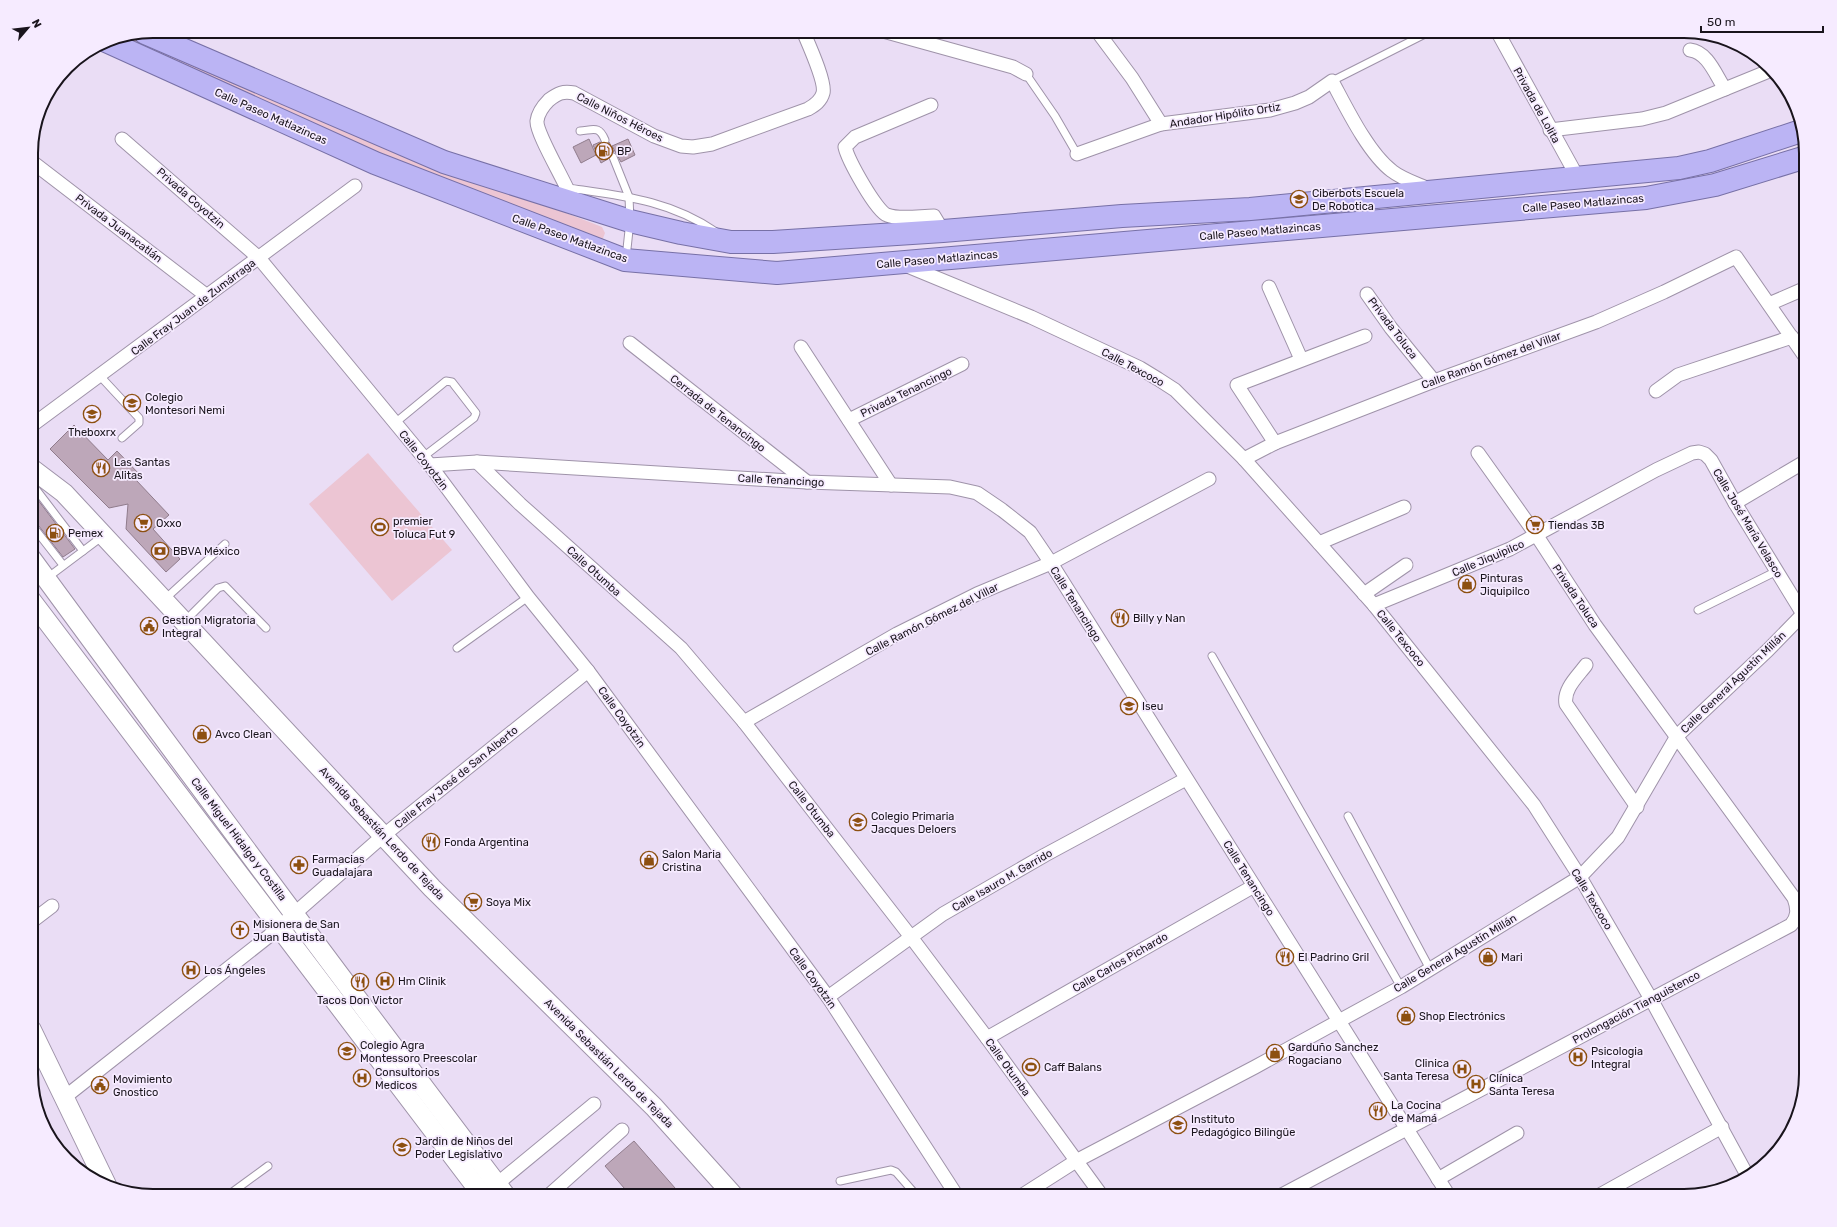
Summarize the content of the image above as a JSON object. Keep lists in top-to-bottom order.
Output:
{
  "streets": {
    "highway": ["Calle Paseo Matlazincas"],
    "main road": ["Avenida Sebastián Lerdo de Tejada", "Calle Miguel Hidalgo y Costilla"],
    "street": [
      "Privada de Lolita",
      "Andador Hipólito Ortiz",
      "Calle Niños Héroes",
      "Privada Coyotzin",
      "Privada Juanacatlán",
      "Calle Fray Juan de Zumárraga",
      "Privada Toluca",
      "Calle Ramón Gómez del Villar",
      "Calle Texcoco",
      "Privada Tenancingo",
      "Cerrada de Tenancingo",
      "Calle Coyotzin",
      "Calle Tenancingo",
      "Calle José María Velasco",
      "Calle Jiquipilco",
      "Calle Otumba",
      "Calle General Agustín Millán",
      "Calle Fray José de San Alberto",
      "Calle Isauro M. Garrido",
      "Calle Carlos Pichardo",
      "Prolongación Tianguistenco"
    ]
  },
  "crossings": [
    ["Privada de Lolita", "Calle Paseo Matlazincas"],
    ["Calle Paseo Matlazincas", "Calle Niños Héroes"],
    ["Calle Paseo Matlazincas", "Calle Texcoco"],
    ["Privada Coyotzin", "Calle Fray Juan de Zumárraga"],
    ["Privada Coyotzin", "Calle Coyotzin"],
    ["Privada Juanacatlán", "Calle Fray Juan de Zumárraga"],
    ["Calle Fray Juan de Zumárraga", "Calle Coyotzin"],
    ["Privada Toluca", "Calle Ramón Gómez del Villar"],
    ["Privada Toluca", "Calle Jiquipilco"],
    ["Privada Toluca", "Calle General Agustín Millán"],
    ["Privada Toluca", "Prolongación Tianguistenco"],
    ["Calle Ramón Gómez del Villar", "Calle Texcoco"],
    ["Calle Ramón Gómez del Villar", "Calle Tenancingo"],
    ["Calle Ramón Gómez del Villar", "Calle Otumba"],
    ["Calle Texcoco", "Calle Jiquipilco"],
    ["Calle Texcoco", "Calle General Agustín Millán"],
    ["Calle Texcoco", "Prolongación Tianguistenco"],
    ["Privada Tenancingo", "Calle Tenancingo"],
    ["Cerrada de Tenancingo", "Calle Tenancingo"],
    ["Calle Coyotzin", "Calle Tenancingo"],
    ["Calle Coyotzin", "Calle Fray José de San Alberto"],
    ["Calle Coyotzin", "Calle Isauro M. Garrido"],
    ["Calle Tenancingo", "Calle Otumba"],
    ["Calle Tenancingo", "Calle General Agustín Millán"],
    ["Calle Tenancingo", "Calle Isauro M. Garrido"],
    ["Calle Tenancingo", "Calle Carlos Pichardo"],
    ["Calle Tenancingo", "Prolongación Tianguistenco"],
    ["Calle José María Velasco", "Calle Jiquipilco"],
    ["Calle Otumba", "Calle General Agustín Millán"],
    ["Calle Otumba", "Calle Isauro M. Garrido"],
    ["Calle Otumba", "Calle Carlos Pichardo"],
    ["Calle General Agustín Millán", "Prolongación Tianguistenco"],
    ["Calle Fray José de San Alberto", "Avenida Sebastián Lerdo de Tejada"],
    ["Calle Fray José de San Alberto", "Calle Miguel Hidalgo y Costilla"]
  ],
  "places": {
    "fuel station": ["BP", "Pemex"],
    "school or university": [
      "Ciberbots Escuela De Robotica",
      "Colegio Montesori Nemi",
      "Theboxrx",
      "Iseu",
      "Colegio Primaria Jacques Deloers",
      "Colegio Agra Montessoro Preescolar",
      "Instituto Pedagógico Bilingüe",
      "Jardin de Niños del Poder Legislativo"
    ],
    "restaurant": [
      "Las Santas Alitas",
      "Billy y Nan",
      "Fonda Argentina",
      "El Padrino Gril",
      "Tacos Don Victor",
      "La Cocina de Mamá"
    ],
    "supermarket": ["Oxxo", "Tiendas 3B", "Soya Mix"],
    "sports": ["premier Toluca Fut 9", "Caff Balans"],
    "bank": ["BBVA México"],
    "shop": [
      "Pinturas Jiquipilco",
      "Avco Clean",
      "Salon Maria Cristina",
      "Mari",
      "Shop Electrónics",
      "Garduño Sanchez Rogaciano"
    ],
    "public building": ["Gestion Migratoria Integral", "Movimiento Gnostico"],
    "pharmacy": ["Farmacias Guadalajara"],
    "church": ["Misionera de San Juan Bautista"],
    "hospital": [
      "Los Ángeles",
      "Hm Clinik",
      "Psicologia Integral",
      "Clinica Santa Teresa",
      "Consultorios Medicos",
      "Clínica Santa Teresa"
    ]
  },
  "scale_bar": "50 m",
  "north": "top right"
}
